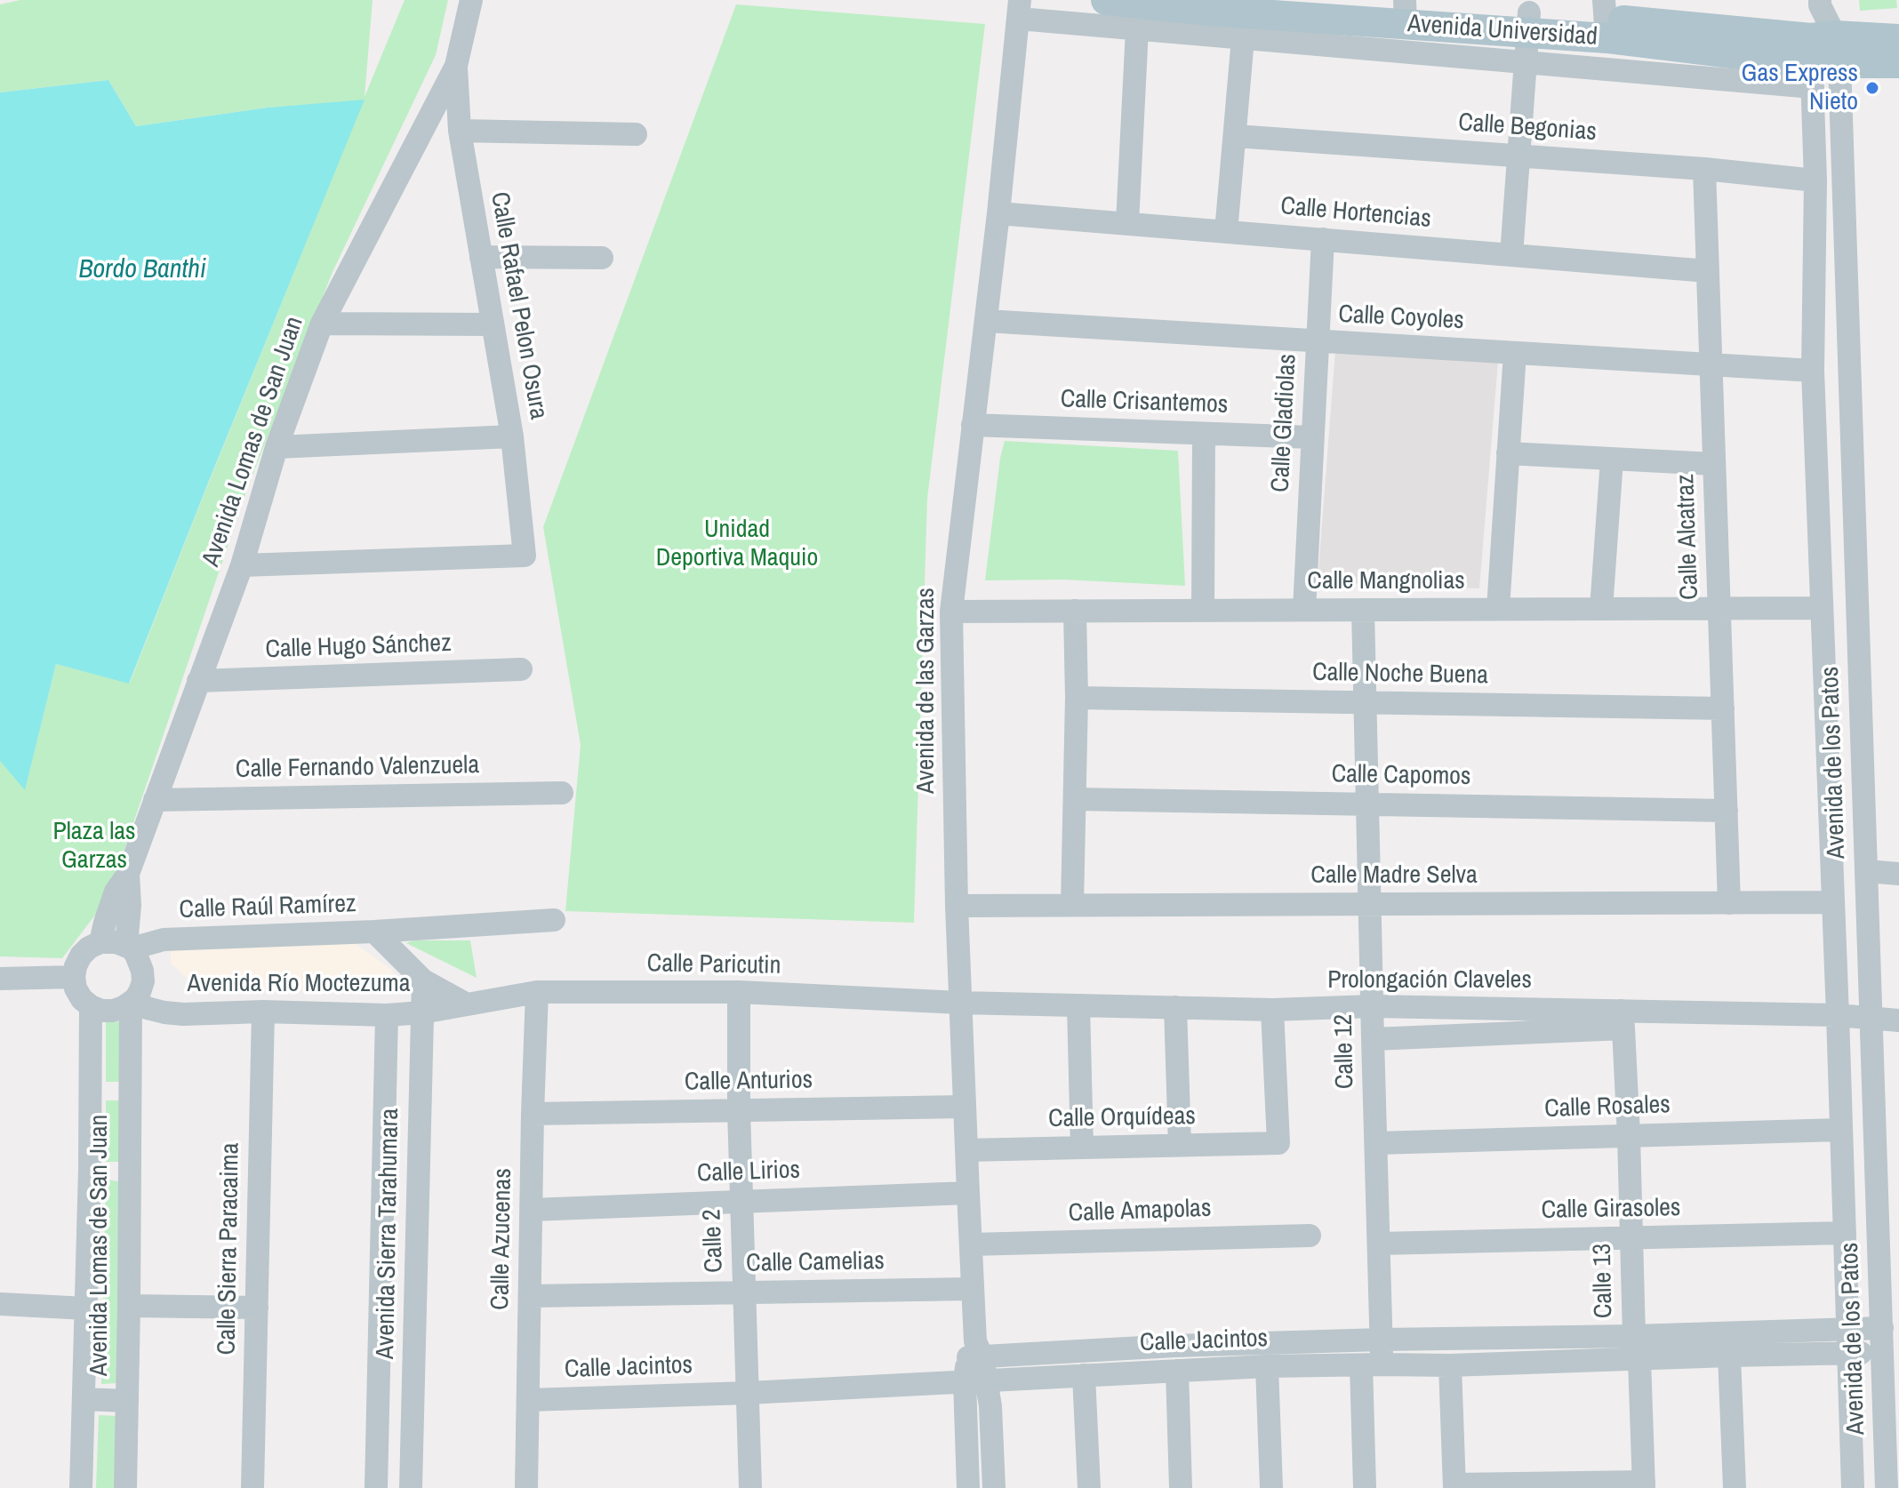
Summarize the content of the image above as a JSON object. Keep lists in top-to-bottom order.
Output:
{
  "streets": {
    "main road": ["Avenida Universidad"],
    "street": [
      "Calle Begonias",
      "Calle Hortencias",
      "Calle Rafael Pelon Osura",
      "Calle Coyoles",
      "Calle Crisantemos",
      "Calle Gladiolas",
      "Avenida Lomas de San Juan",
      "Calle Alcatraz",
      "Calle Mangnolias",
      "Calle Hugo Sánchez",
      "Calle Noche Buena",
      "Avenida de las Garzas",
      "Avenida de los Patos",
      "Calle Fernando Valenzuela",
      "Calle Capomos",
      "Calle Madre Selva",
      "Calle Raúl Ramírez",
      "Calle Paricutin",
      "Prolongación Claveles",
      "Avenida Río Moctezuma",
      "Calle 12",
      "Calle Anturios",
      "Calle Rosales",
      "Calle Orquídeas",
      "Calle Lirios",
      "Calle Girasoles",
      "Calle Amapolas",
      "Avenida Sierra Tarahumara",
      "Calle Azucenas",
      "Calle 2",
      "Calle Sierra Paracaima",
      "Calle Camelias",
      "Calle 13",
      "Calle Jacintos"
    ]
  },
  "crossings": [
    ["Avenida Universidad", "Avenida de los Patos"],
    ["Calle Begonias", "Calle Alcatraz"],
    ["Calle Begonias", "Avenida de los Patos"],
    ["Calle Hortencias", "Calle Gladiolas"],
    ["Calle Hortencias", "Calle Alcatraz"],
    ["Calle Hortencias", "Avenida de las Garzas"],
    ["Calle Rafael Pelon Osura", "Avenida Lomas de San Juan"],
    ["Calle Coyoles", "Calle Gladiolas"],
    ["Calle Coyoles", "Calle Alcatraz"],
    ["Calle Coyoles", "Avenida de las Garzas"],
    ["Calle Coyoles", "Avenida de los Patos"],
    ["Calle Crisantemos", "Calle Gladiolas"],
    ["Calle Crisantemos", "Avenida de las Garzas"],
    ["Calle Gladiolas", "Calle Mangnolias"],
    ["Avenida Lomas de San Juan", "Calle Hugo Sánchez"],
    ["Avenida Lomas de San Juan", "Calle Fernando Valenzuela"],
    ["Avenida Lomas de San Juan", "Calle Raúl Ramírez"],
    ["Avenida Lomas de San Juan", "Avenida Río Moctezuma"],
    ["Calle Alcatraz", "Calle Mangnolias"],
    ["Calle Alcatraz", "Calle Noche Buena"],
    ["Calle Alcatraz", "Calle Capomos"],
    ["Calle Alcatraz", "Calle Madre Selva"],
    ["Calle Mangnolias", "Avenida de las Garzas"],
    ["Calle Mangnolias", "Avenida de los Patos"],
    ["Calle Mangnolias", "Calle 12"],
    ["Calle Noche Buena", "Calle 12"],
    ["Avenida de las Garzas", "Calle Madre Selva"],
    ["Avenida de las Garzas", "Calle Paricutin"],
    ["Avenida de las Garzas", "Prolongación Claveles"],
    ["Avenida de las Garzas", "Calle Anturios"],
    ["Avenida de las Garzas", "Calle Orquídeas"],
    ["Avenida de las Garzas", "Calle Lirios"],
    ["Avenida de las Garzas", "Calle Amapolas"],
    ["Avenida de las Garzas", "Calle Camelias"],
    ["Avenida de las Garzas", "Calle Jacintos"],
    ["Avenida de los Patos", "Calle Madre Selva"],
    ["Avenida de los Patos", "Prolongación Claveles"],
    ["Avenida de los Patos", "Calle Rosales"],
    ["Avenida de los Patos", "Calle Girasoles"],
    ["Avenida de los Patos", "Calle Jacintos"],
    ["Calle Capomos", "Calle 12"],
    ["Calle Madre Selva", "Calle 12"],
    ["Calle Raúl Ramírez", "Calle Paricutin"],
    ["Calle Raúl Ramírez", "Avenida Río Moctezuma"],
    ["Calle Raúl Ramírez", "Avenida Sierra Tarahumara"],
    ["Calle Paricutin", "Prolongación Claveles"],
    ["Calle Paricutin", "Avenida Río Moctezuma"],
    ["Calle Paricutin", "Calle Azucenas"],
    ["Calle Paricutin", "Calle 2"],
    ["Prolongación Claveles", "Calle 12"],
    ["Prolongación Claveles", "Calle Orquídeas"],
    ["Prolongación Claveles", "Calle 13"],
    ["Avenida Río Moctezuma", "Avenida Sierra Tarahumara"],
    ["Avenida Río Moctezuma", "Calle Sierra Paracaima"],
    ["Calle 12", "Calle Rosales"],
    ["Calle 12", "Calle Girasoles"],
    ["Calle 12", "Calle Jacintos"],
    ["Calle Anturios", "Calle Azucenas"],
    ["Calle Anturios", "Calle 2"],
    ["Calle Rosales", "Calle 13"],
    ["Calle Lirios", "Calle Azucenas"],
    ["Calle Lirios", "Calle 2"],
    ["Calle Girasoles", "Calle 13"],
    ["Calle Azucenas", "Calle Camelias"],
    ["Calle Azucenas", "Calle Jacintos"],
    ["Calle 2", "Calle Camelias"],
    ["Calle 2", "Calle Jacintos"],
    ["Calle 13", "Calle Jacintos"]
  ],
  "water": ["Bordo Banthi"],
  "parks": ["Unidad Deportiva Maquio", "Plaza las Garzas"],
  "places": ["Gas Express Nieto"]
}
